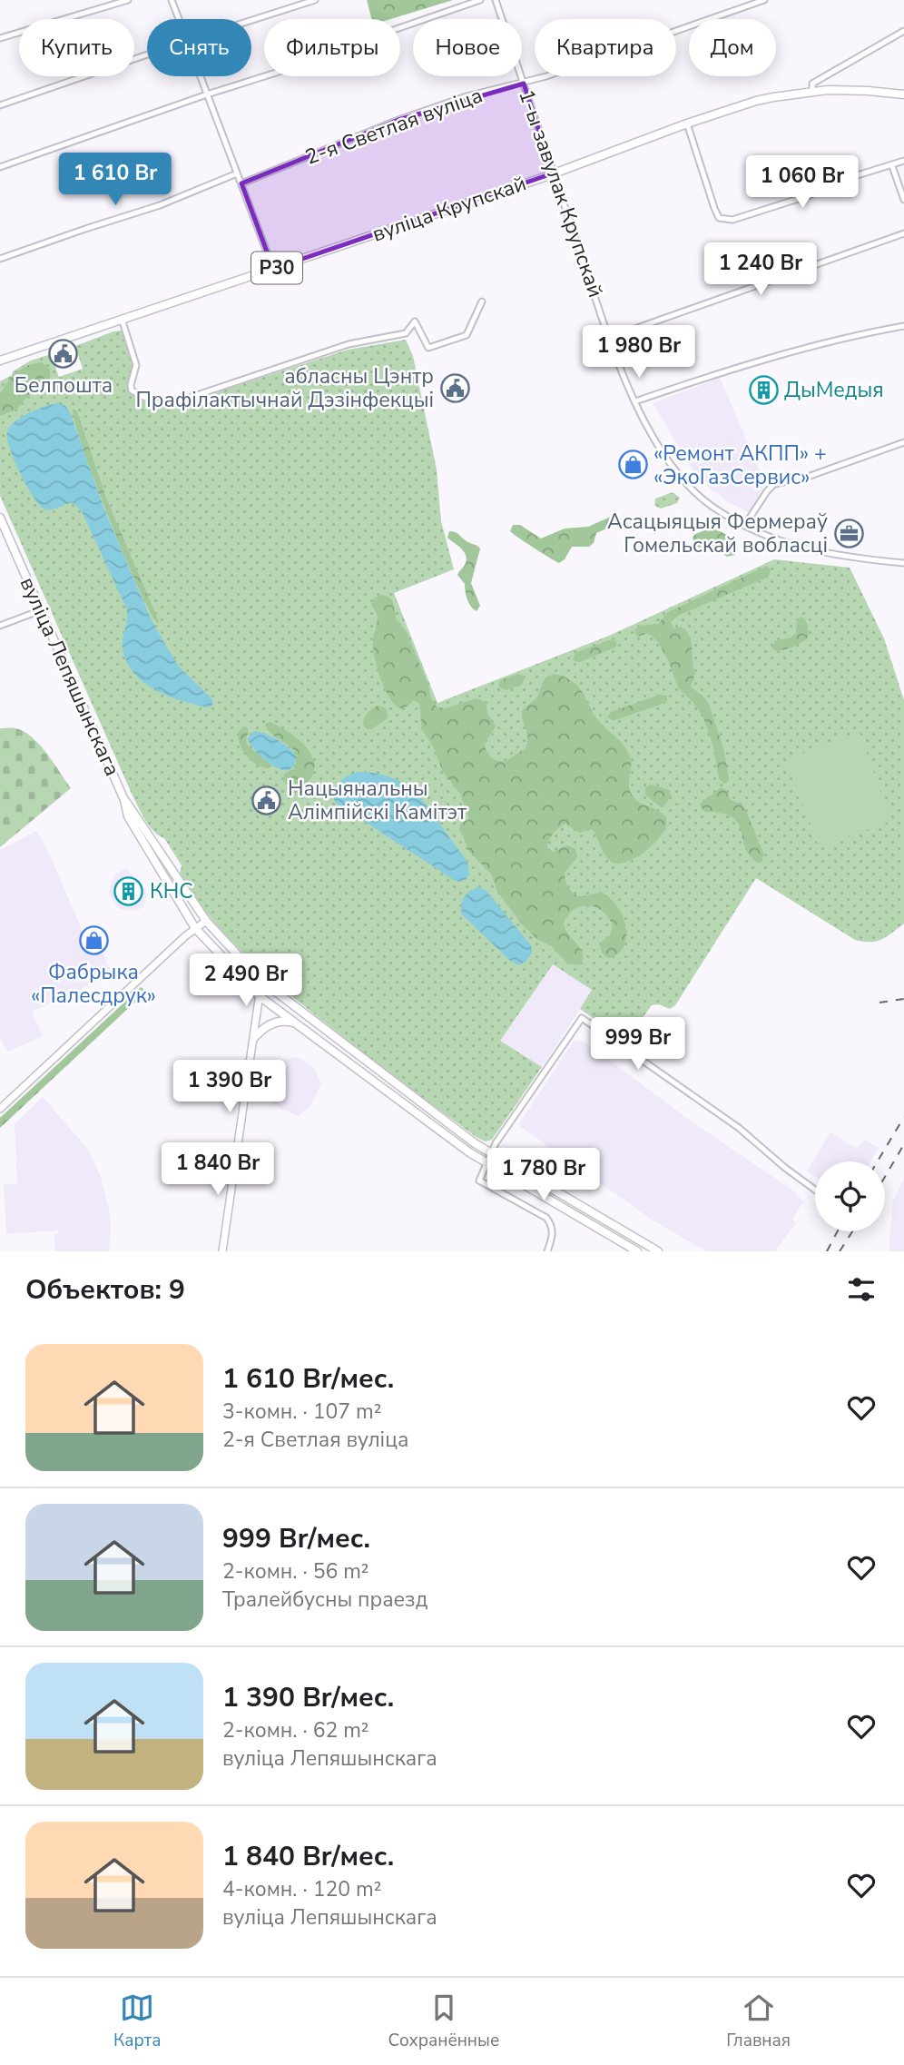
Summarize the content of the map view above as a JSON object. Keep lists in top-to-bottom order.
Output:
{
  "streets": {
    "main road": ["вуліца Крупскай", "Р30", "вуліца Лепяшынскага"],
    "street": ["2-я Светлая вуліца", "1-ы завулак Крупскай"]
  },
  "crossings": [
    ["2-я Светлая вуліца", "1-ы завулак Крупскай"],
    ["1-ы завулак Крупскай", "вуліца Крупскай"]
  ],
  "places": {
    "public building": ["Белпошта", "абласны Цэнтр Прафілактычнай Дэзінфекцыі", "Нацыянальны Алімпійскі Камітэт"],
    "building": ["ДыМедыя", "КНС"],
    "shop": ["«Ремонт АКПП» + «ЭкоГазСервис»", "Фабрыка «Палесдрук»"],
    "office": ["Асацыяцыя Фермераў Гомельскай вобласці"]
  },
  "page": {
    "chip": [
      "Купить",
      "Снять",
      "Фильтры",
      "Новое",
      "Квартира",
      "Дом"
    ],
    "price": [
      "1 610 Br",
      "1 060 Br",
      "1 240 Br",
      "1 980 Br",
      "2 490 Br",
      "999 Br",
      "1 390 Br",
      "1 840 Br",
      "1 780 Br"
    ],
    "heading": "Объектов: 9",
    "list": [
      {
        "name": "1 610 Br/мес.",
        "note": "3-комн. · 107 m² · 2-я Светлая вуліца"
      },
      {
        "name": "999 Br/мес.",
        "note": "2-комн. · 56 m² · Тралейбусны праезд"
      },
      {
        "name": "1 390 Br/мес.",
        "note": "2-комн. · 62 m² · вуліца Лепяшынскага"
      },
      {
        "name": "1 840 Br/мес.",
        "note": "4-комн. · 120 m² · вуліца Лепяшынскага"
      }
    ],
    "tabs": ["Карта", "Сохранённые", "Главная"]
  }
}
